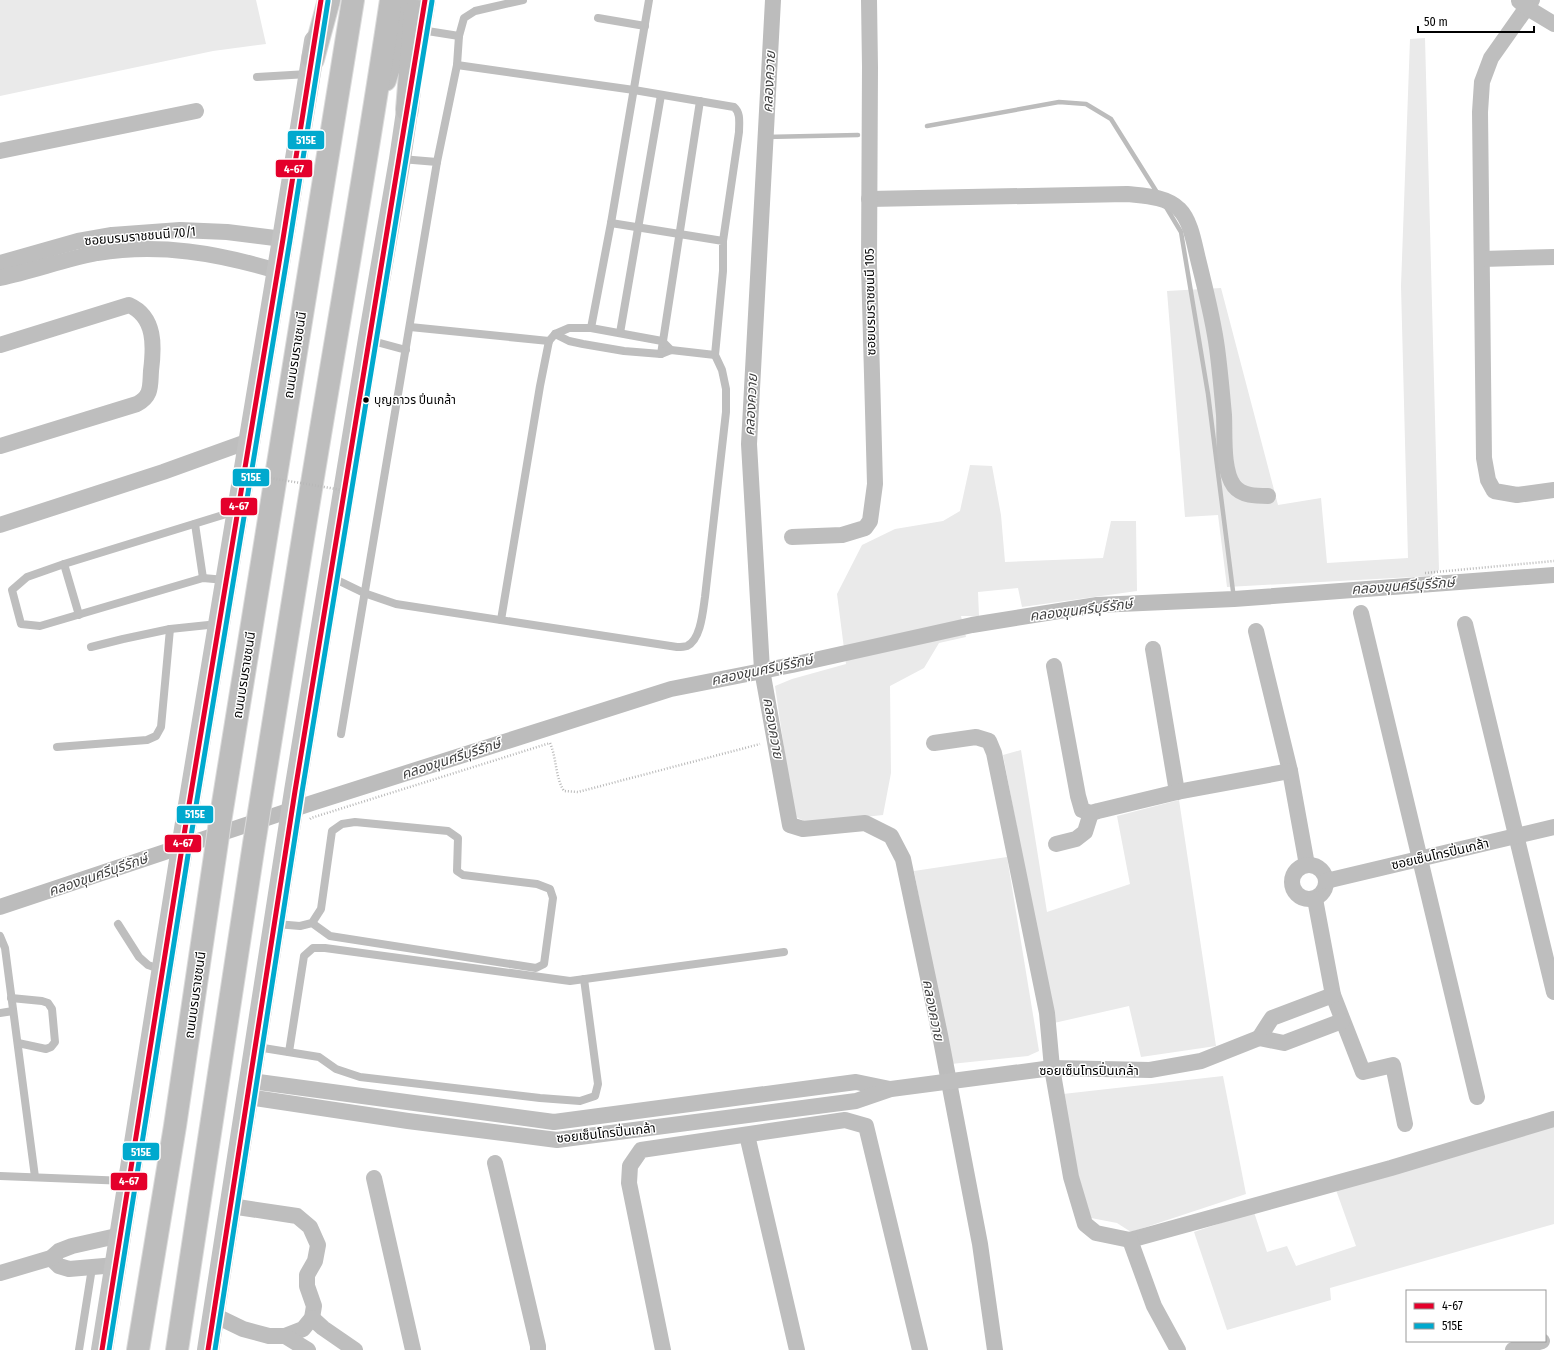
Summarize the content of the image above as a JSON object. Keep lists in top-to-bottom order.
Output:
{
  "streets": {
    "main road": ["ถนนบรมราชชนนี"],
    "street": ["ซอยบรมราชชนนี 70/1", "ซอยบรมราชชนนี 105", "ซอยเซ็นโทรปิ่นเกล้า"]
  },
  "water": ["คลองควาย", "คลองขุนศรีบุรีรักษ์"],
  "places": ["บุญถาวร ปิ่นเกล้า"],
  "lines": ["transit line 4-67", "transit line 515E"],
  "legend": ["4-67", "515E"],
  "scale_bar": "50 m"
}
